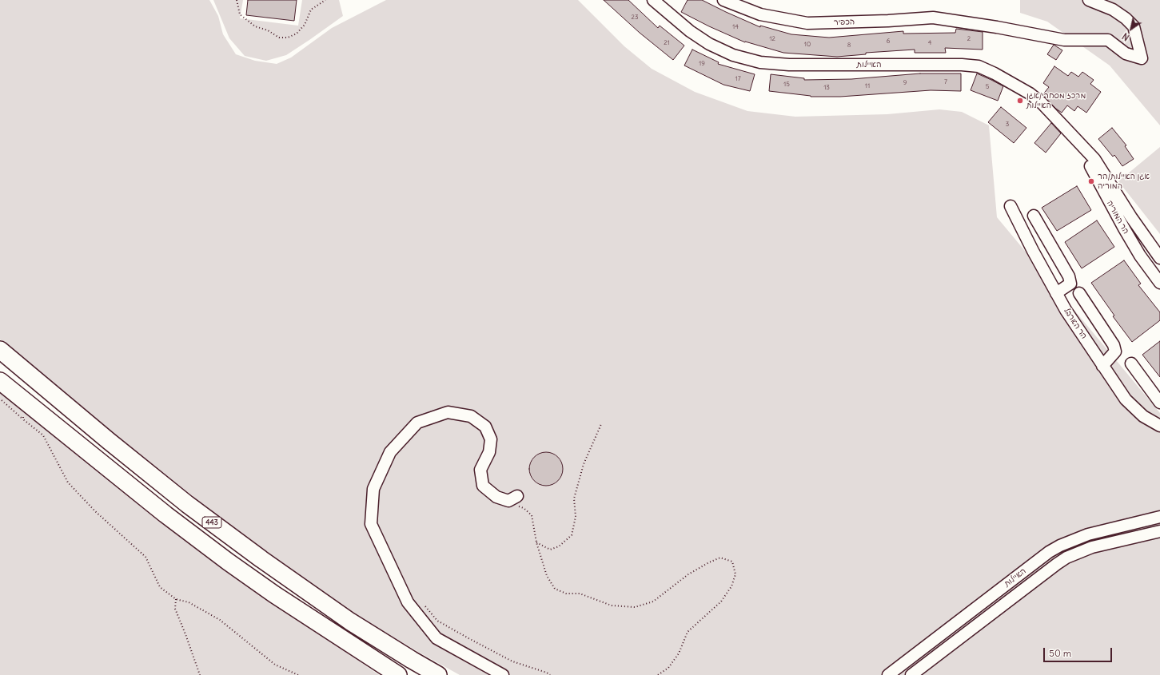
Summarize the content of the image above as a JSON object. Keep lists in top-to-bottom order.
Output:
{
  "streets": {
    "highway": ["443"],
    "street": [
      "הכפיר",
      "האיילות",
      "הר המוריה",
      "הר הארבל"
    ]
  },
  "crossings": [
    ["האיילות", "הר המוריה"]
  ],
  "places": ["מרכז מסחרי/אגן האיילות", "אגן האיילות/הר המוריה"],
  "house_numbers": [
    "23",
    "14",
    "12",
    "2",
    "6",
    "21",
    "4",
    "10",
    "8",
    "19",
    "17",
    "7",
    "9",
    "15",
    "11",
    "5",
    "13",
    "3"
  ],
  "scale_bar": "50 m",
  "north": "bottom left"
}
